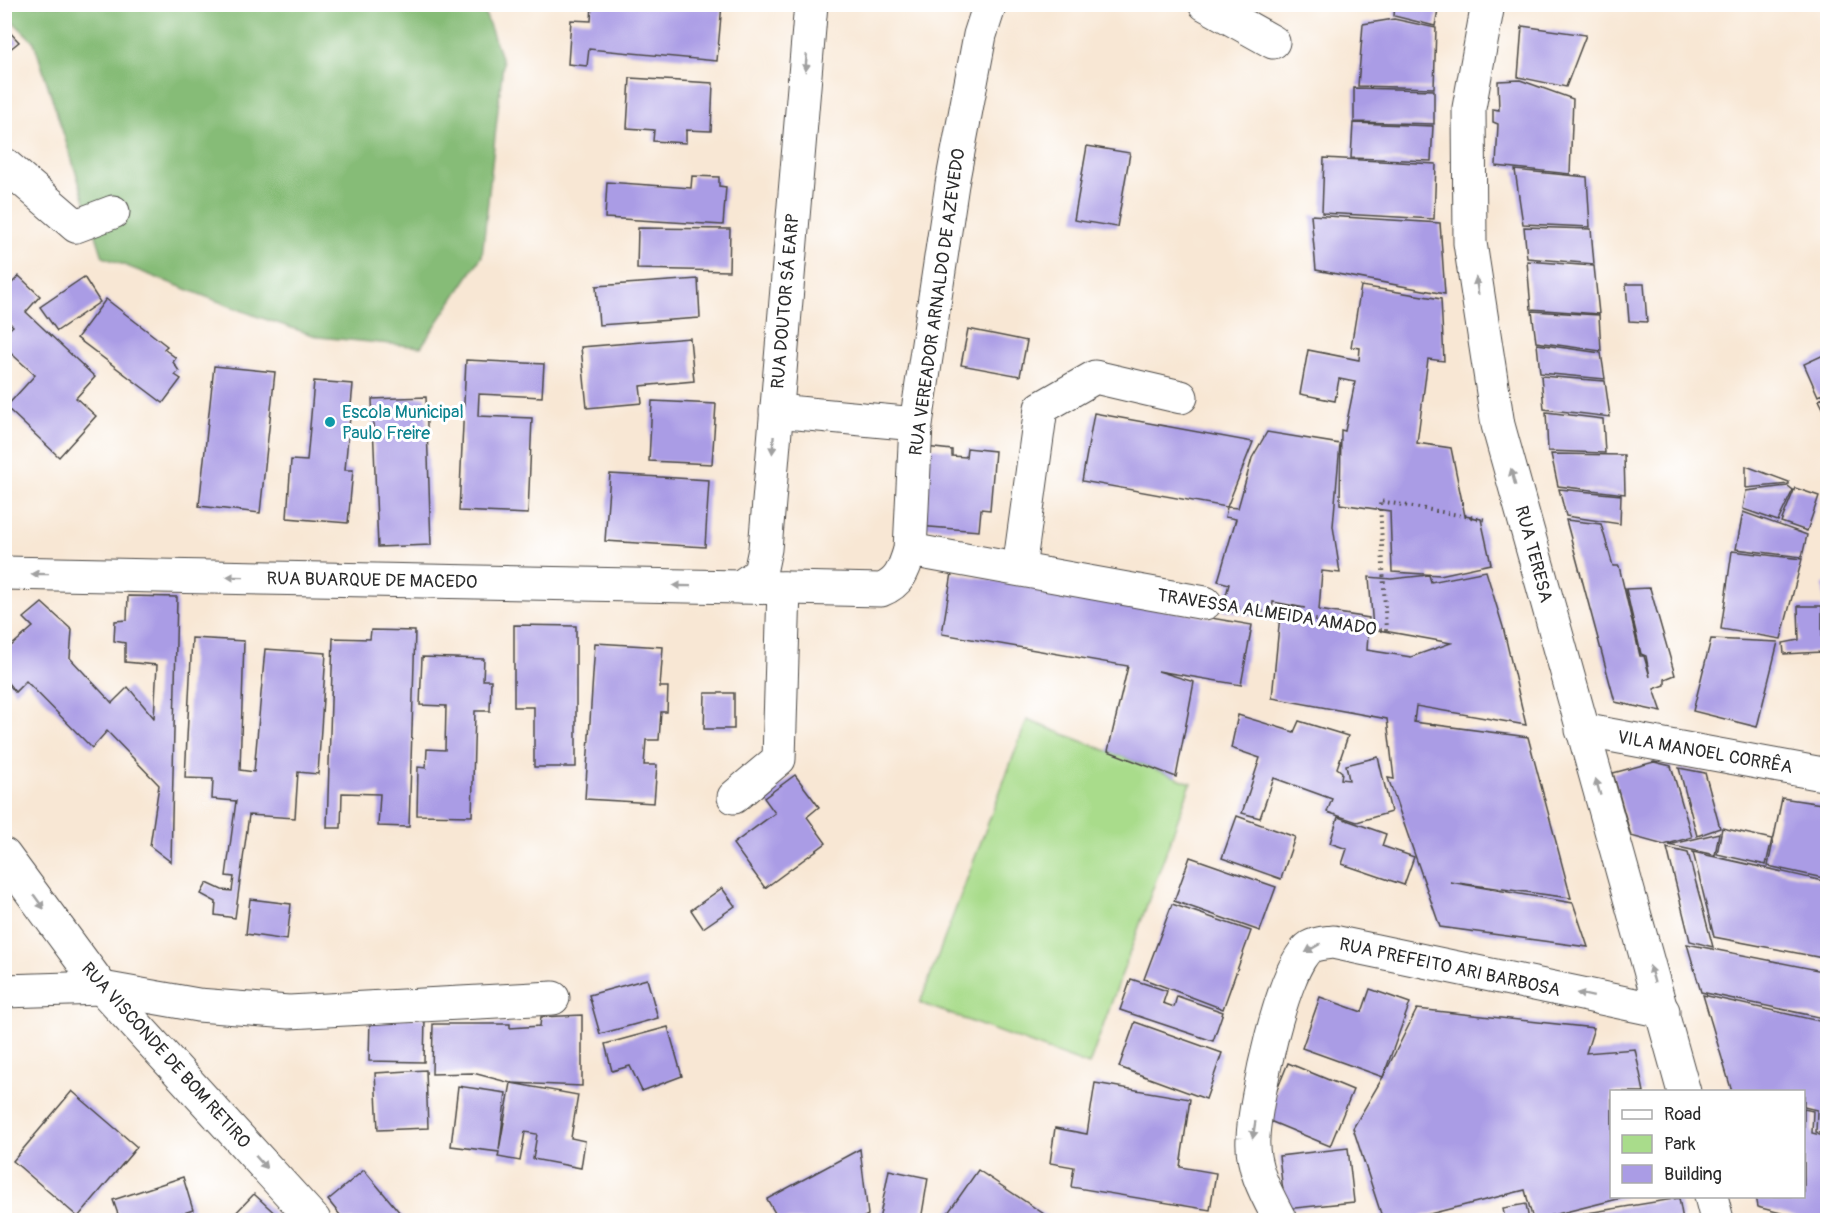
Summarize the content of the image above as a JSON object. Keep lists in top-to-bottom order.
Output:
{
  "streets": {
    "main road": [
      "RUA DOUTOR SÁ EARP",
      "RUA VEREADOR ARNALDO DE AZEVEDO",
      "RUA TERESA",
      "RUA BUARQUE DE MACEDO",
      "TRAVESSA ALMEIDA AMADO",
      "VILA MANOEL CORRÊA",
      "RUA PREFEITO ARI BARBOSA",
      "RUA VISCONDE DE BOM RETIRO"
    ]
  },
  "crossings": [
    ["RUA DOUTOR SÁ EARP", "RUA BUARQUE DE MACEDO"],
    ["RUA VEREADOR ARNALDO DE AZEVEDO", "RUA BUARQUE DE MACEDO"],
    ["RUA VEREADOR ARNALDO DE AZEVEDO", "TRAVESSA ALMEIDA AMADO"],
    ["RUA TERESA", "TRAVESSA ALMEIDA AMADO"],
    ["RUA TERESA", "VILA MANOEL CORRÊA"],
    ["RUA TERESA", "RUA PREFEITO ARI BARBOSA"]
  ],
  "one_way": [
    "RUA DOUTOR SÁ EARP",
    "RUA TERESA",
    "RUA BUARQUE DE MACEDO",
    "RUA VISCONDE DE BOM RETIRO"
  ],
  "places": ["Escola Municipal Paulo Freire"],
  "legend": ["Road", "Park", "Building"]
}
